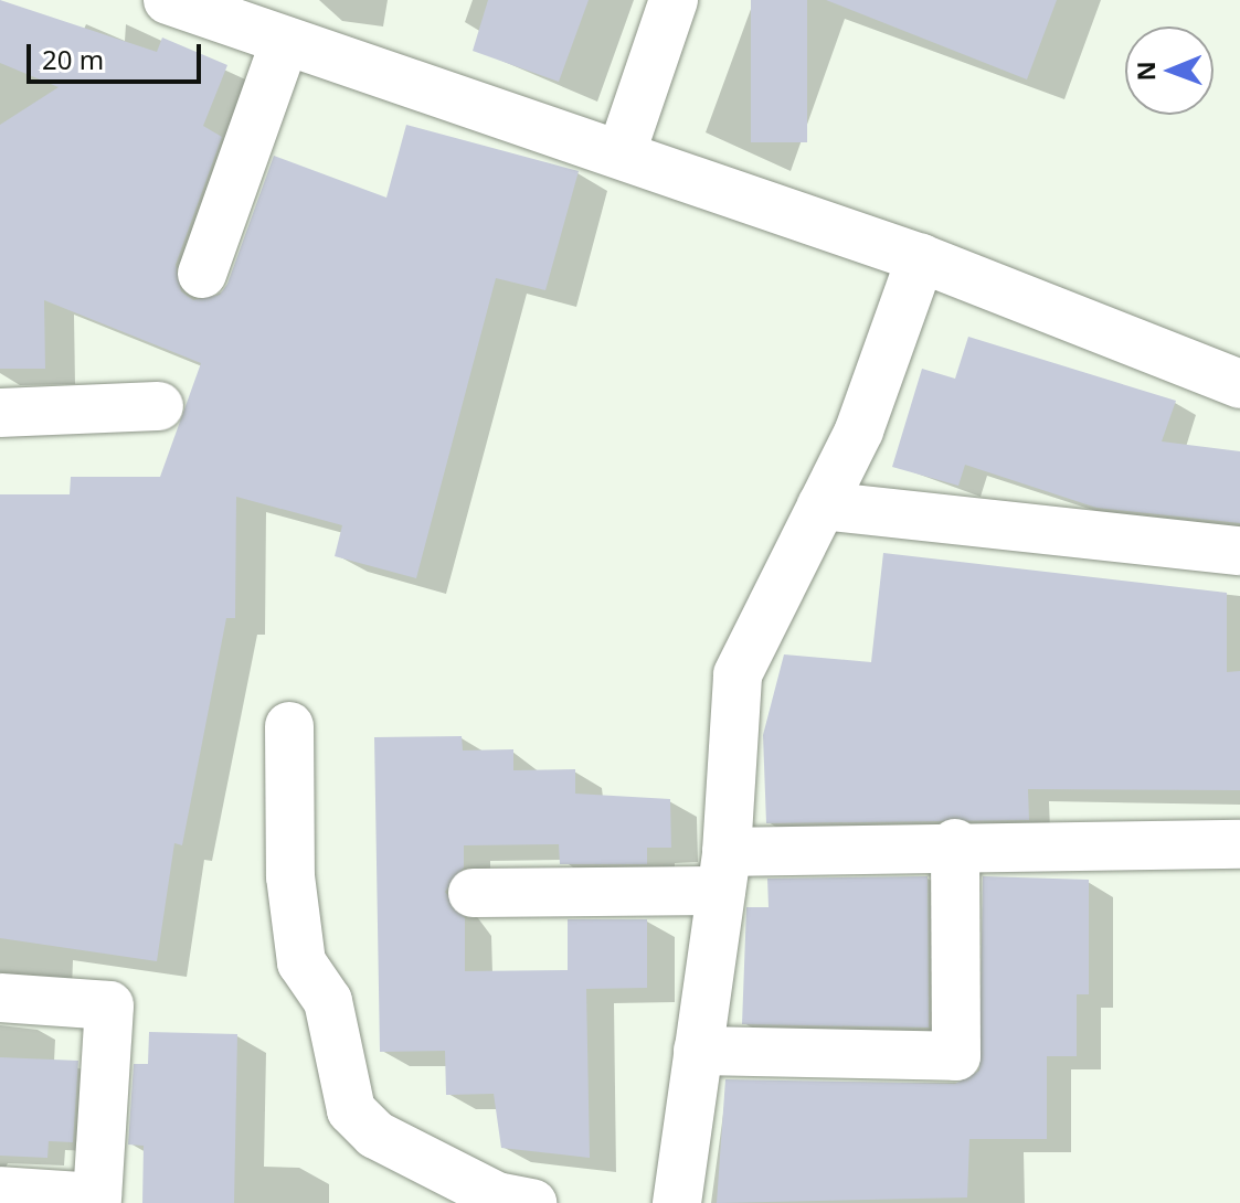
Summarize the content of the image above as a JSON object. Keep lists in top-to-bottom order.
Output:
{
  "scale_bar": "20 m",
  "north": "left"
}
